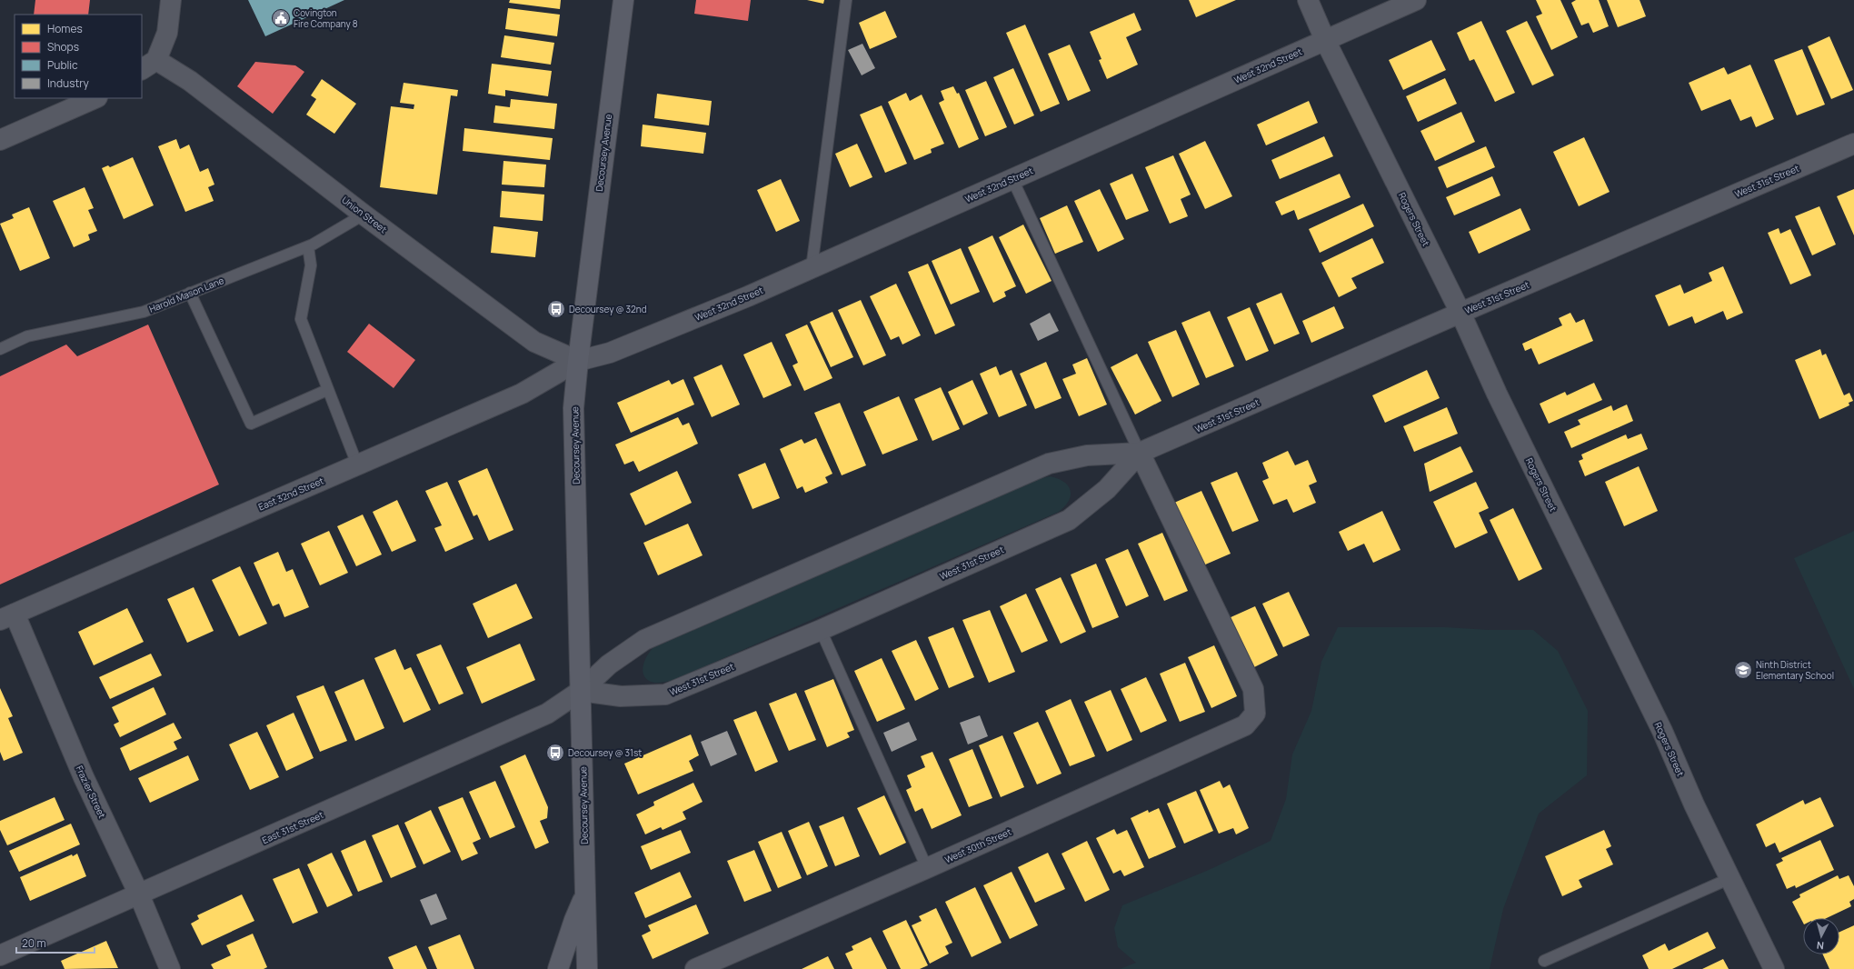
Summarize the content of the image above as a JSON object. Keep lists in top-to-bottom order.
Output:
{
  "streets": {
    "main road": ["Decoursey Avenue"],
    "street": [
      "West 32nd Street",
      "West 31st Street",
      "Union Street",
      "Rogers Street",
      "East 32nd Street",
      "Frazier Street",
      "East 31st Street",
      "West 30th Street"
    ],
    "lane": ["Harold Mason Lane"]
  },
  "crossings": [
    ["West 32nd Street", "Decoursey Avenue"],
    ["West 32nd Street", "Union Street"],
    ["West 32nd Street", "Rogers Street"],
    ["West 32nd Street", "East 32nd Street"],
    ["Decoursey Avenue", "West 31st Street"],
    ["Decoursey Avenue", "Union Street"],
    ["Decoursey Avenue", "East 32nd Street"],
    ["Decoursey Avenue", "East 31st Street"],
    ["West 31st Street", "Rogers Street"],
    ["West 31st Street", "East 31st Street"],
    ["West 31st Street", "West 30th Street"],
    ["Union Street", "Harold Mason Lane"],
    ["Union Street", "East 32nd Street"],
    ["East 32nd Street", "Frazier Street"],
    ["Frazier Street", "East 31st Street"]
  ],
  "places": {
    "public building": ["Covington Fire Company 8"],
    "bus stop": ["Decoursey @ 32nd", "Decoursey @ 31st"],
    "school or university": ["Ninth District Elementary School"]
  },
  "legend": [
    "Homes",
    "Shops",
    "Public",
    "Industry"
  ],
  "scale_bar": "20 m",
  "north": "bottom"
}
